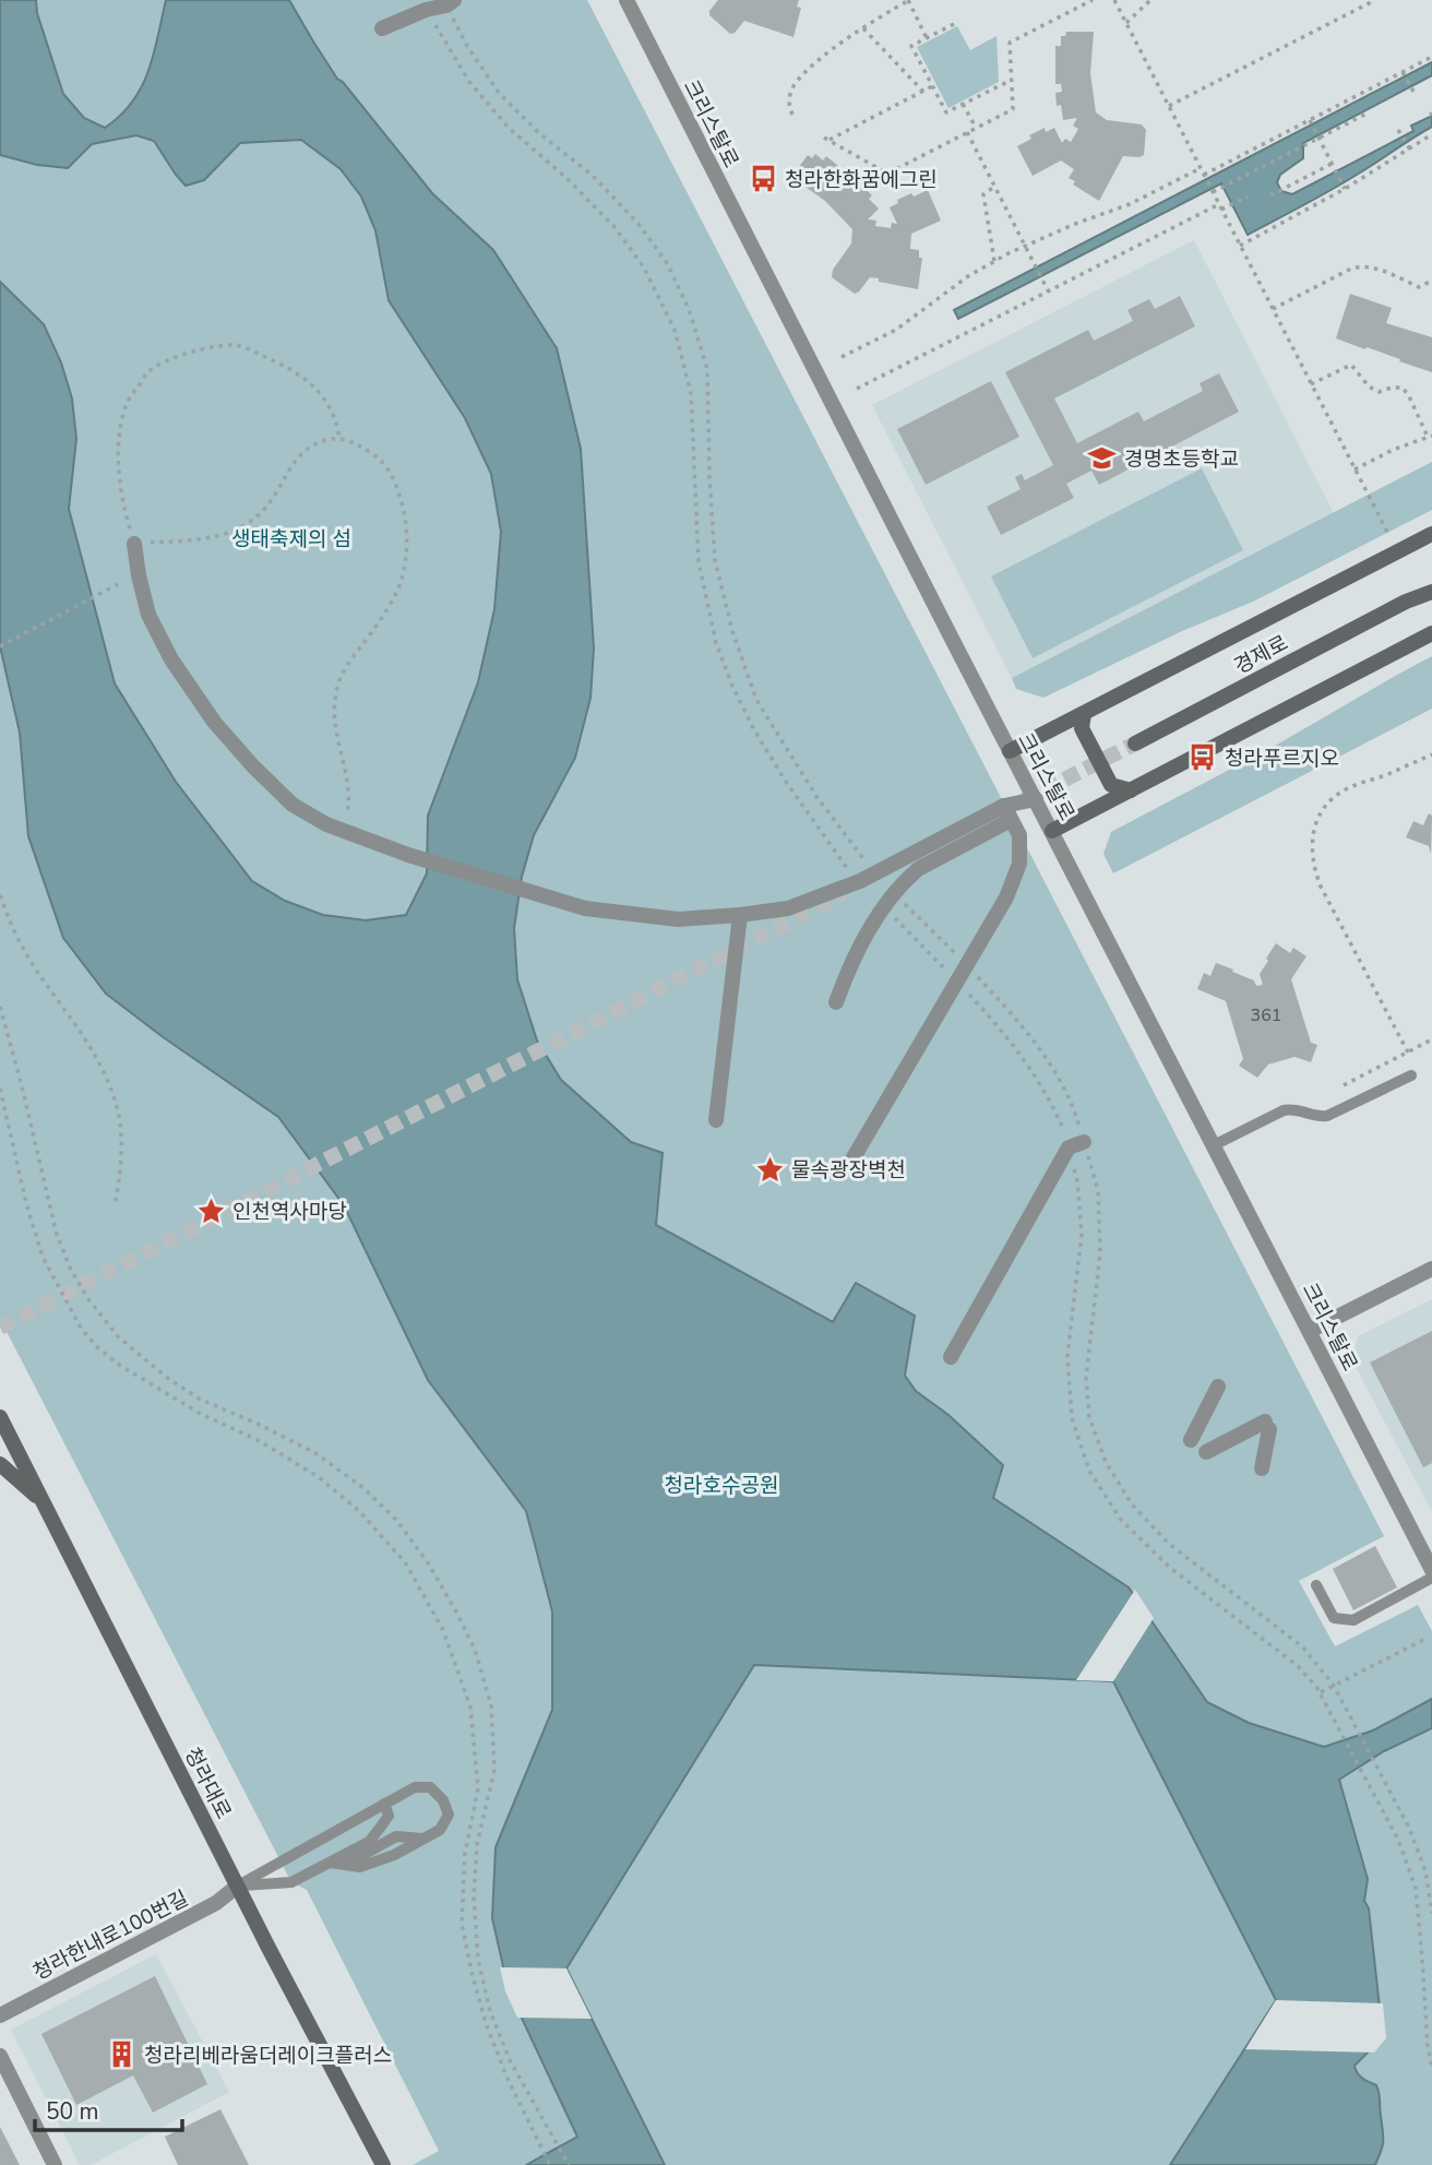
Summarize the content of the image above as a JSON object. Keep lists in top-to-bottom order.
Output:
{
  "streets": {
    "main road": ["경제로", "청라대로"],
    "street": ["크리스탈로", "청라한내로100번길"]
  },
  "crossings": [
    ["청라대로", "청라한내로100번길"]
  ],
  "parks": ["생태축제의 섬", "청라호수공원"],
  "places": {
    "bus stop": ["청라한화꿈에그린", "청라푸르지오"],
    "school or university": ["경명초등학교"],
    "place": ["물속광장벽천", "인천역사마당"],
    "building": ["청라리베라움더레이크플러스"]
  },
  "house_numbers": ["361"],
  "scale_bar": "50 m"
}
